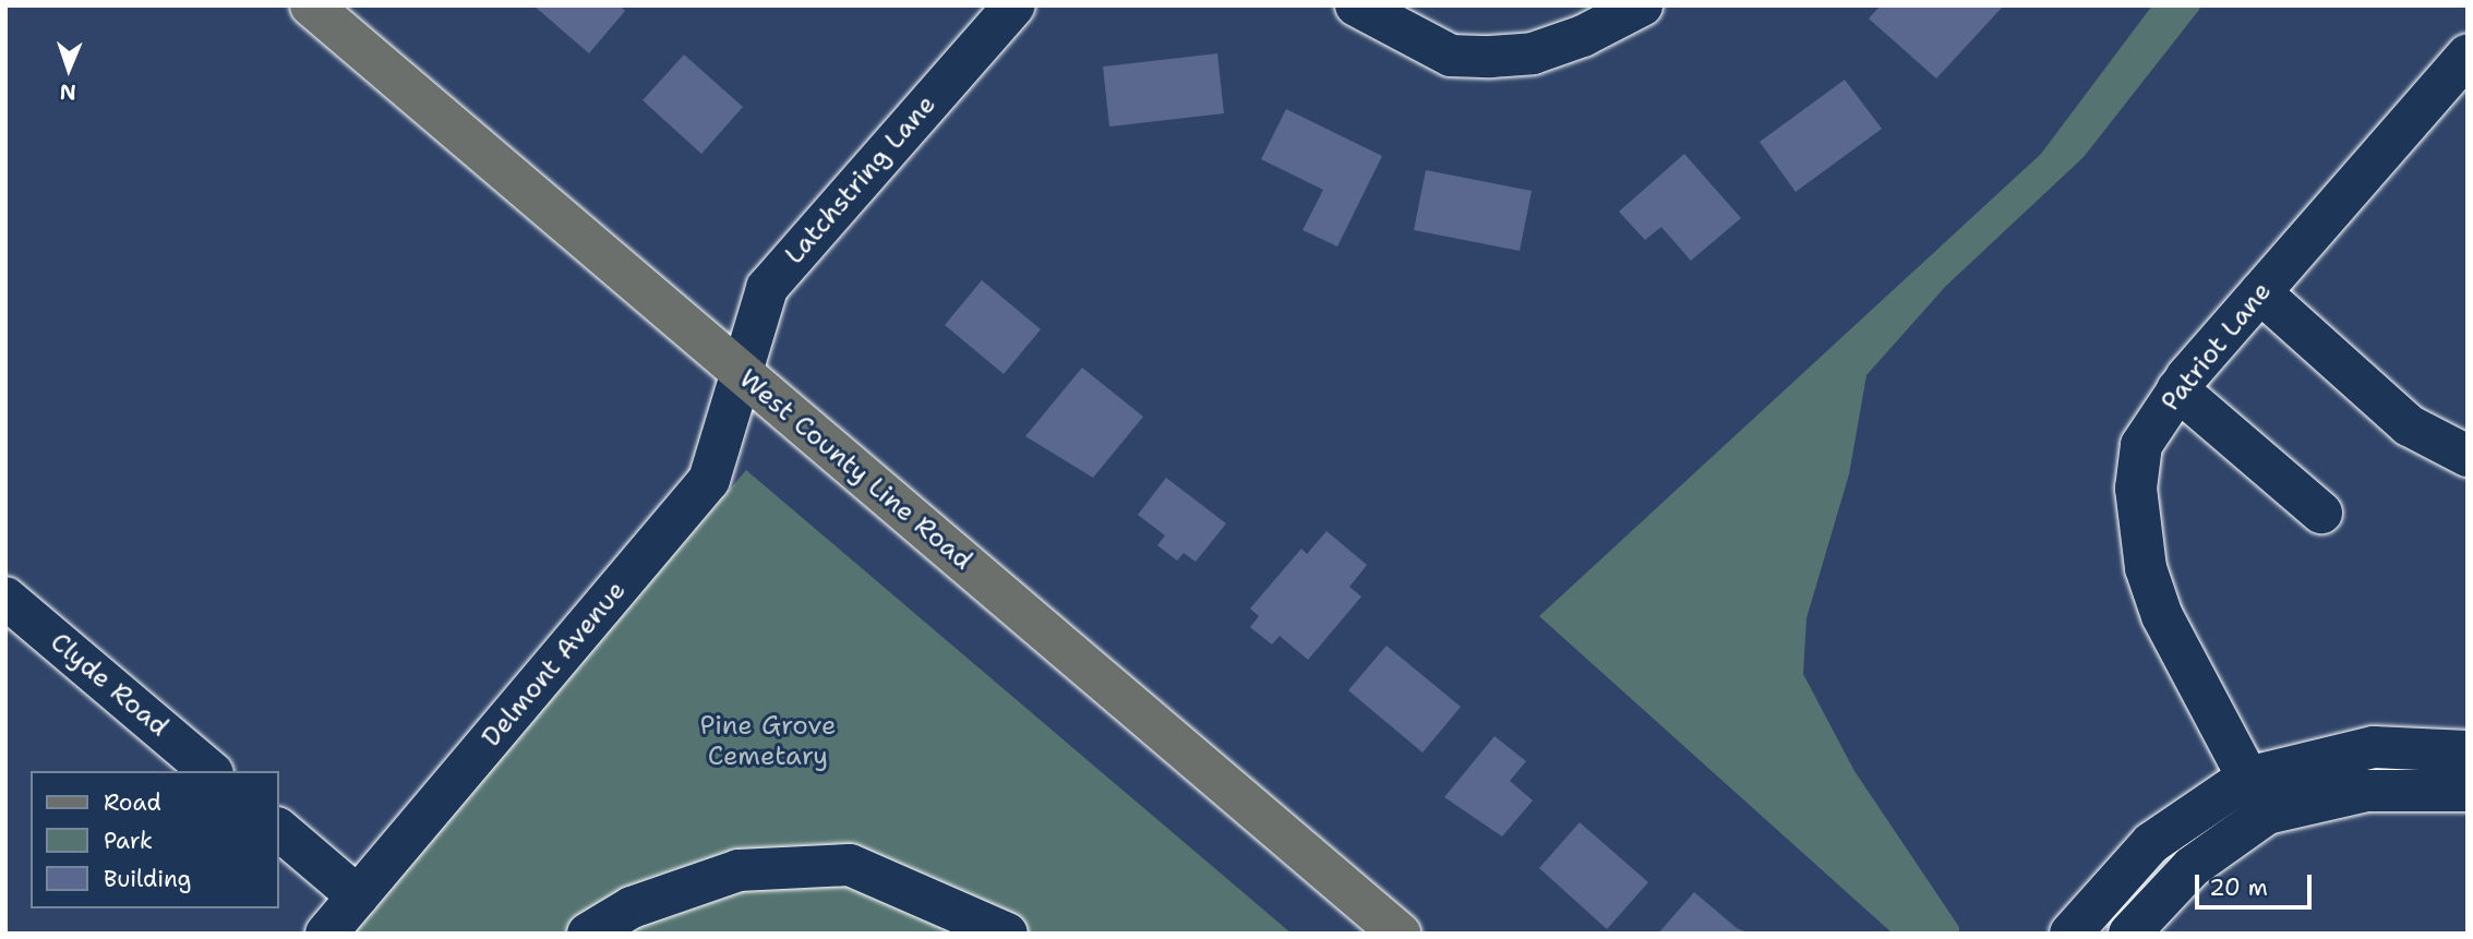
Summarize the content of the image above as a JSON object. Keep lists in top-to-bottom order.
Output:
{
  "streets": {
    "main road": ["West County Line Road"],
    "street": [
      "Latchstring Lane",
      "Patriot Lane",
      "Delmont Avenue",
      "Clyde Road"
    ]
  },
  "crossings": [
    ["Latchstring Lane", "West County Line Road"],
    ["Latchstring Lane", "Delmont Avenue"],
    ["West County Line Road", "Delmont Avenue"]
  ],
  "parks": ["Pine Grove Cemetary"],
  "legend": ["Road", "Park", "Building"],
  "scale_bar": "20 m",
  "north": "bottom"
}
